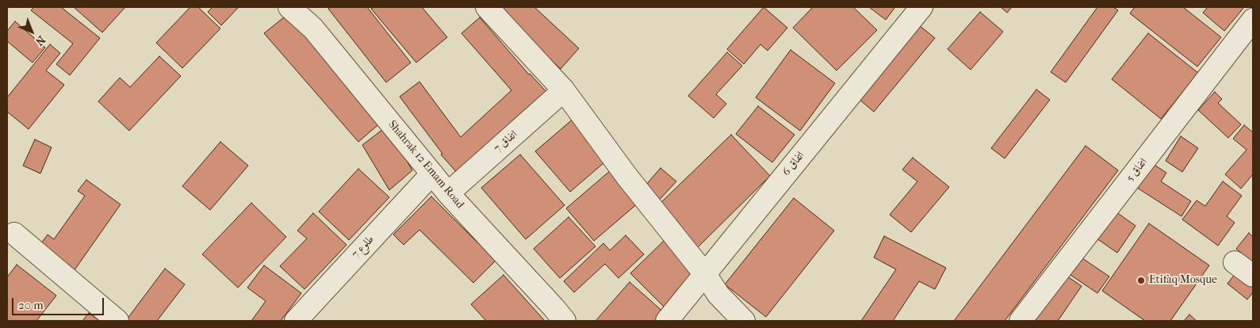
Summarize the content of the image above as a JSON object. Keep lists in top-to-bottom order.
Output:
{
  "streets": {
    "street": [
      "اتفاق 7",
      "اتفاق 6",
      "Shahrak 12 Emam Road",
      "اتفاق 5",
      "طلوع 7"
    ]
  },
  "crossings": [
    ["اتفاق 7", "Shahrak 12 Emam Road"],
    ["Shahrak 12 Emam Road", "طلوع 7"]
  ],
  "places": ["Etifaq Mosque"],
  "scale_bar": "20 m",
  "north": "bottom right"
}
